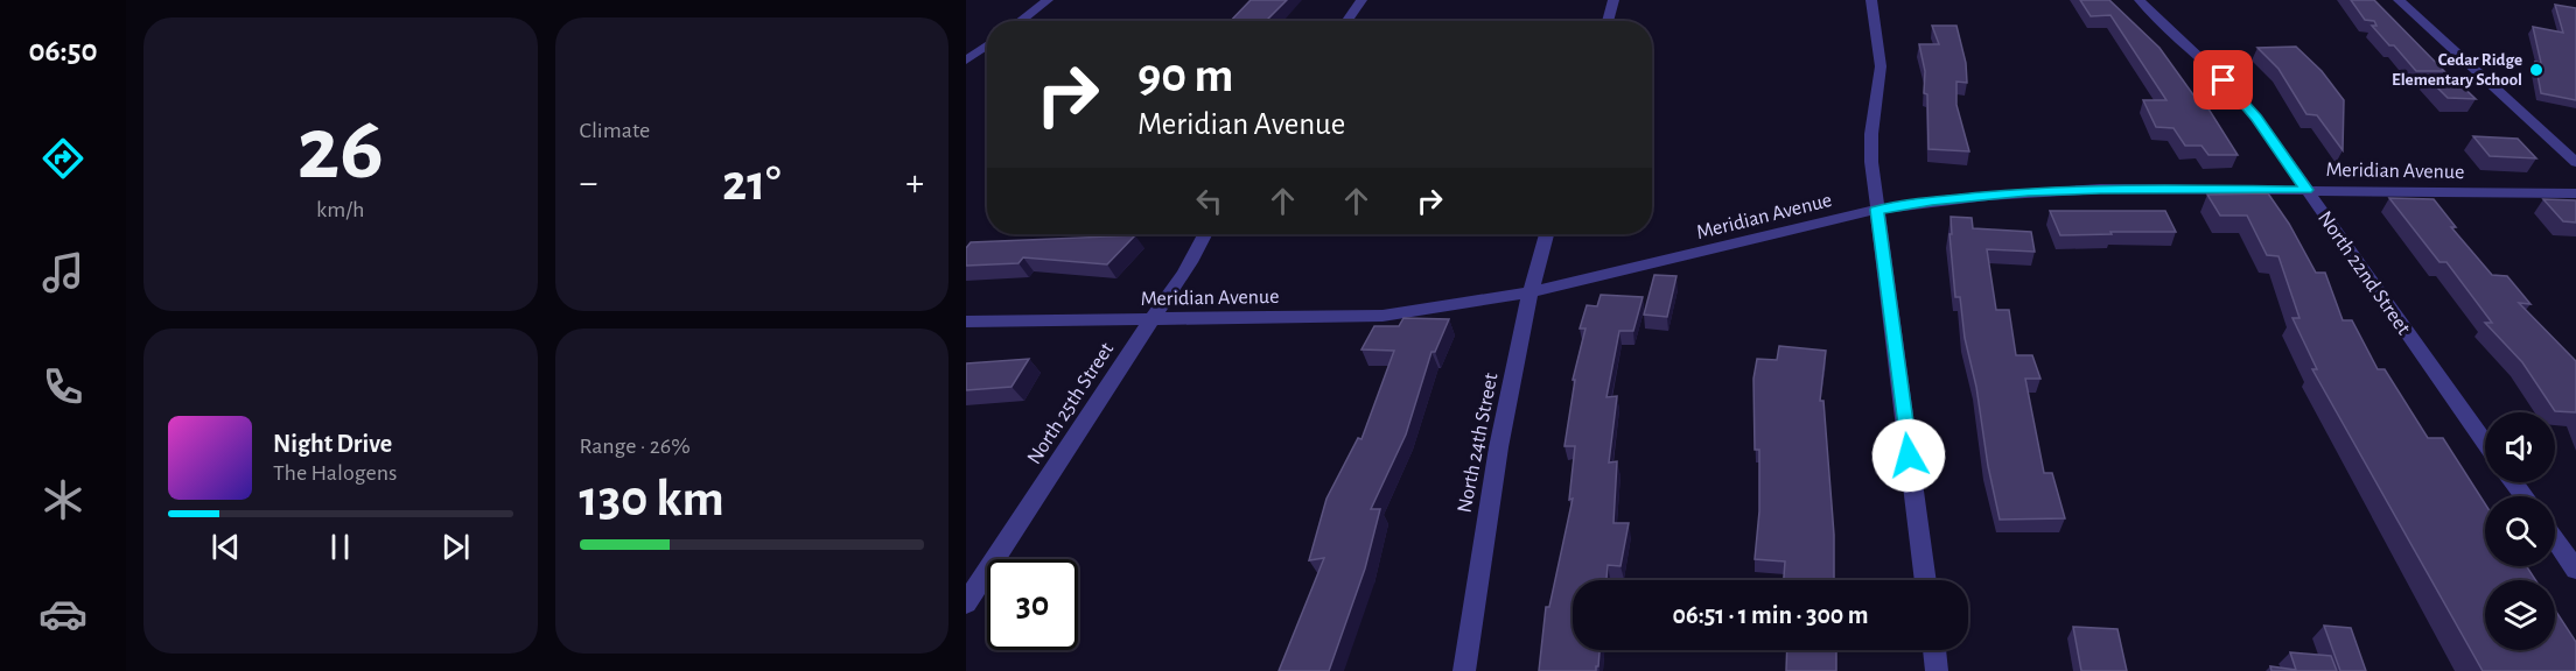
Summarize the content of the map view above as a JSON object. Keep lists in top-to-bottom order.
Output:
{
  "streets": {
    "street": [
      "Meridian Avenue",
      "North 22nd Street",
      "North 25th Street",
      "North 24th Street"
    ]
  },
  "crossings": [
    ["Meridian Avenue", "North 22nd Street"],
    ["Meridian Avenue", "North 25th Street"],
    ["Meridian Avenue", "North 24th Street"]
  ],
  "places": ["Cedar Ridge Elementary School"],
  "page": {
    "tabs": "06:50",
    "tile": [
      ["26", "km/h"],
      "Climate",
      ["Range · 26%", "130 km"]
    ],
    "turn": ["90 m", "Meridian Avenue"],
    "heat": ["−", "21°", "+"],
    "song": ["Night Drive", "The Halogens"],
    "limit": "30",
    "trip": "06:51 · 1 min · 300 m"
  }
}
